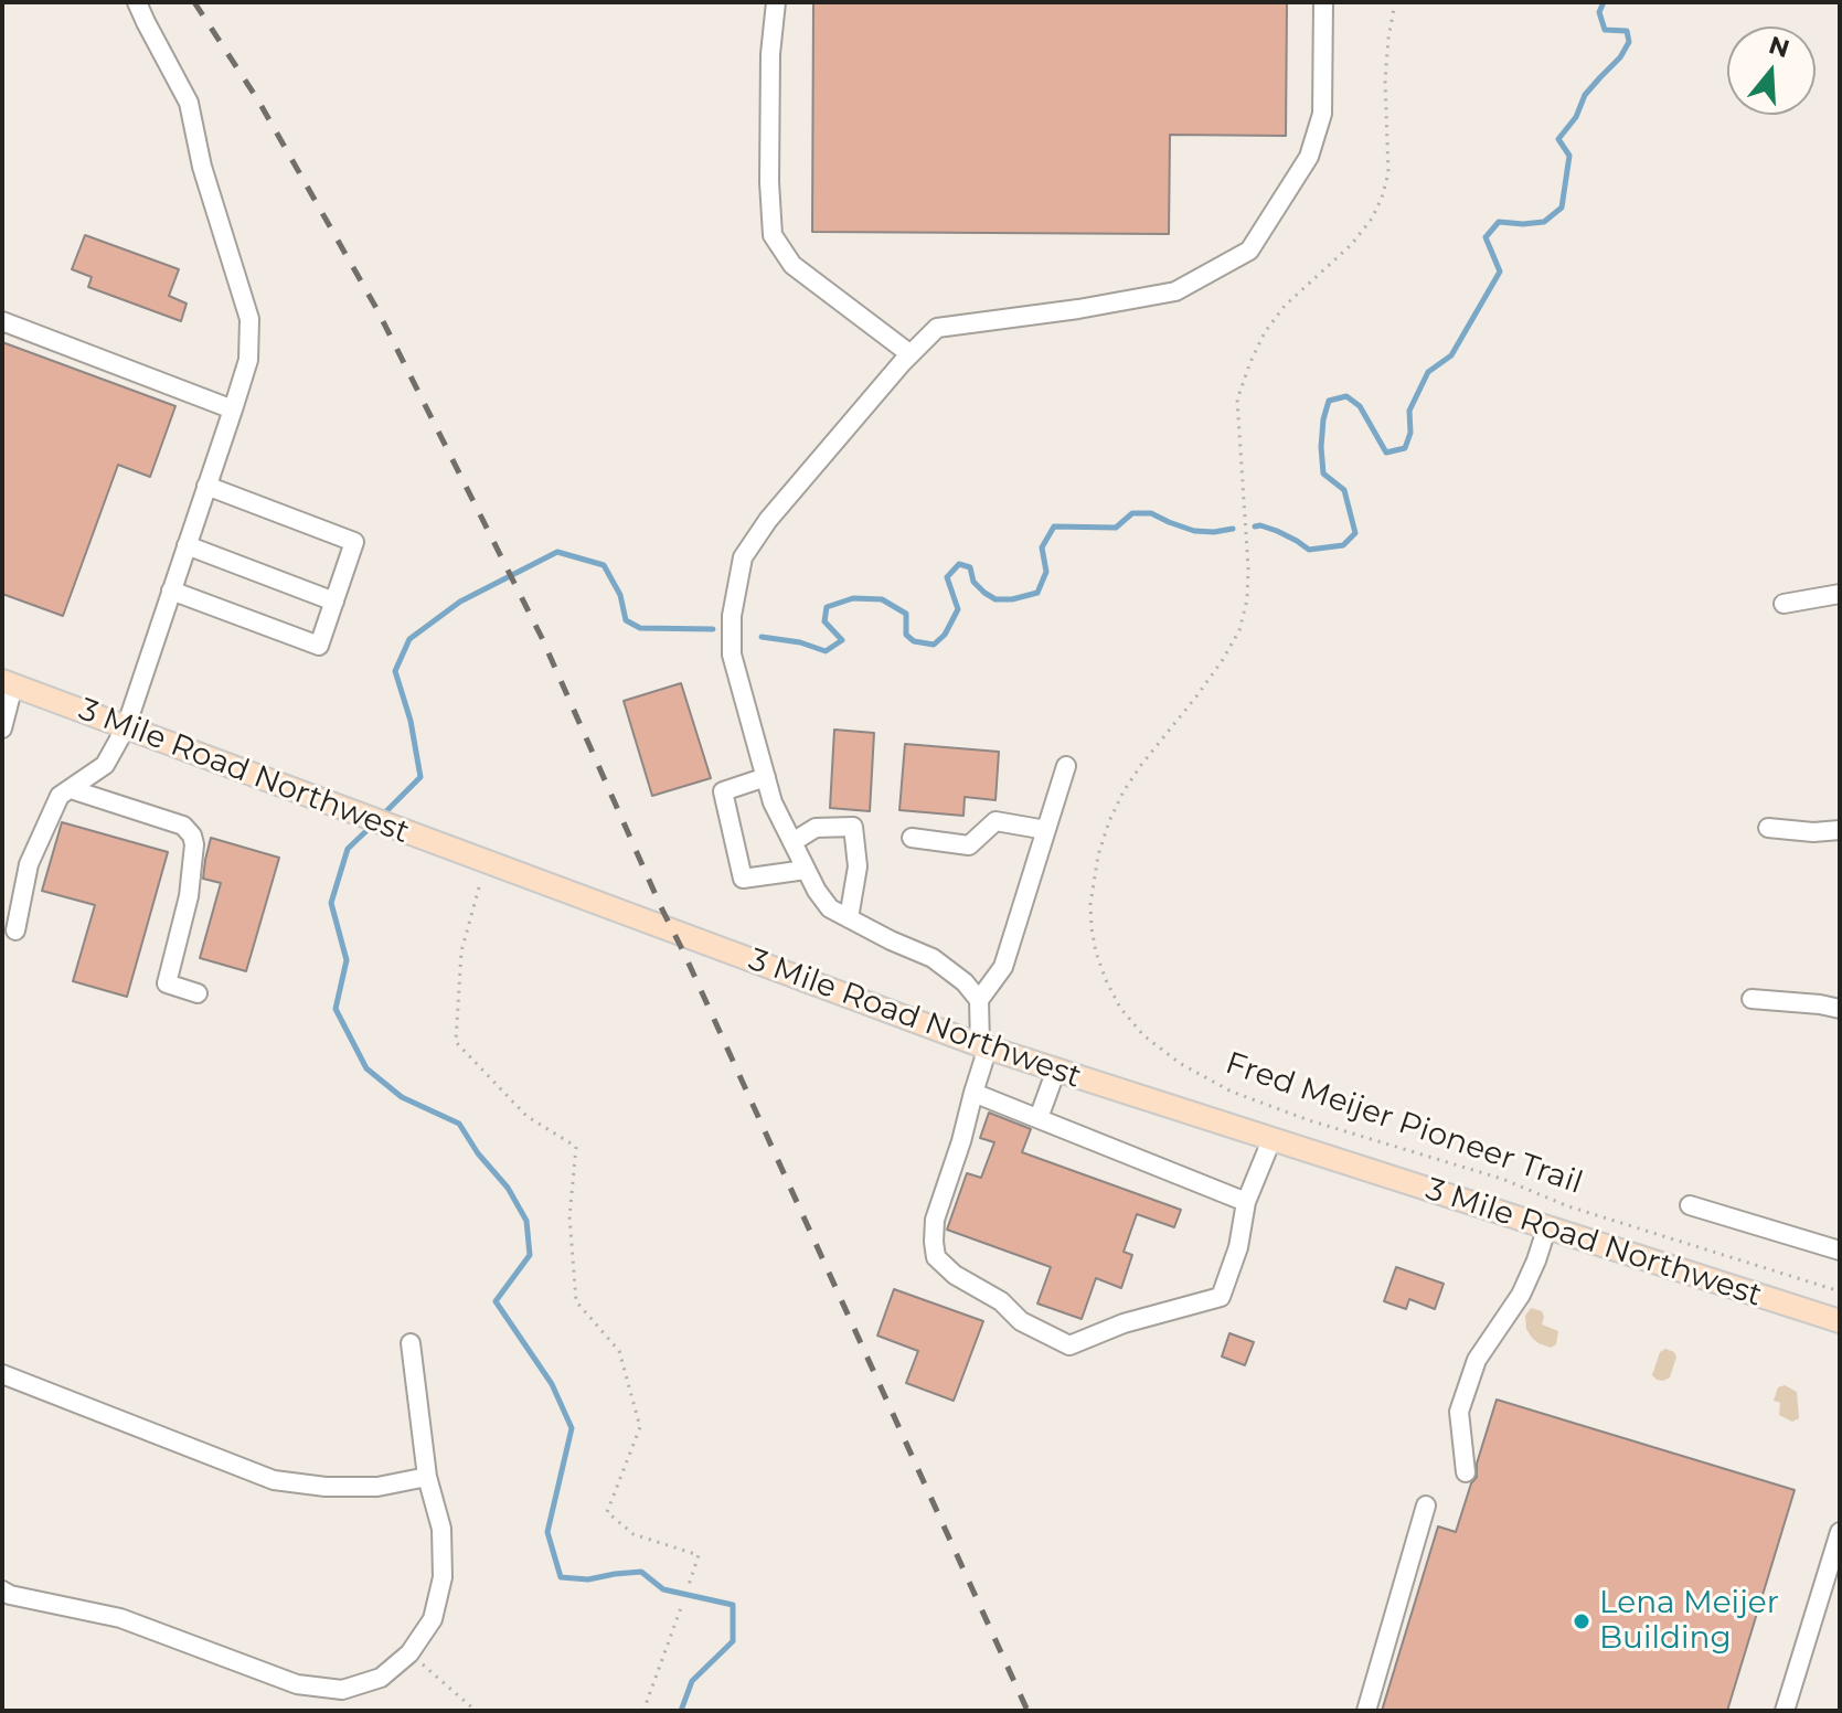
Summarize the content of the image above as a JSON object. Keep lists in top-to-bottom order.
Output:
{
  "streets": {
    "main road": ["3 Mile Road Northwest"],
    "path": ["Fred Meijer Pioneer Trail"]
  },
  "places": ["Lena Meijer Building"],
  "north": "top"
}
